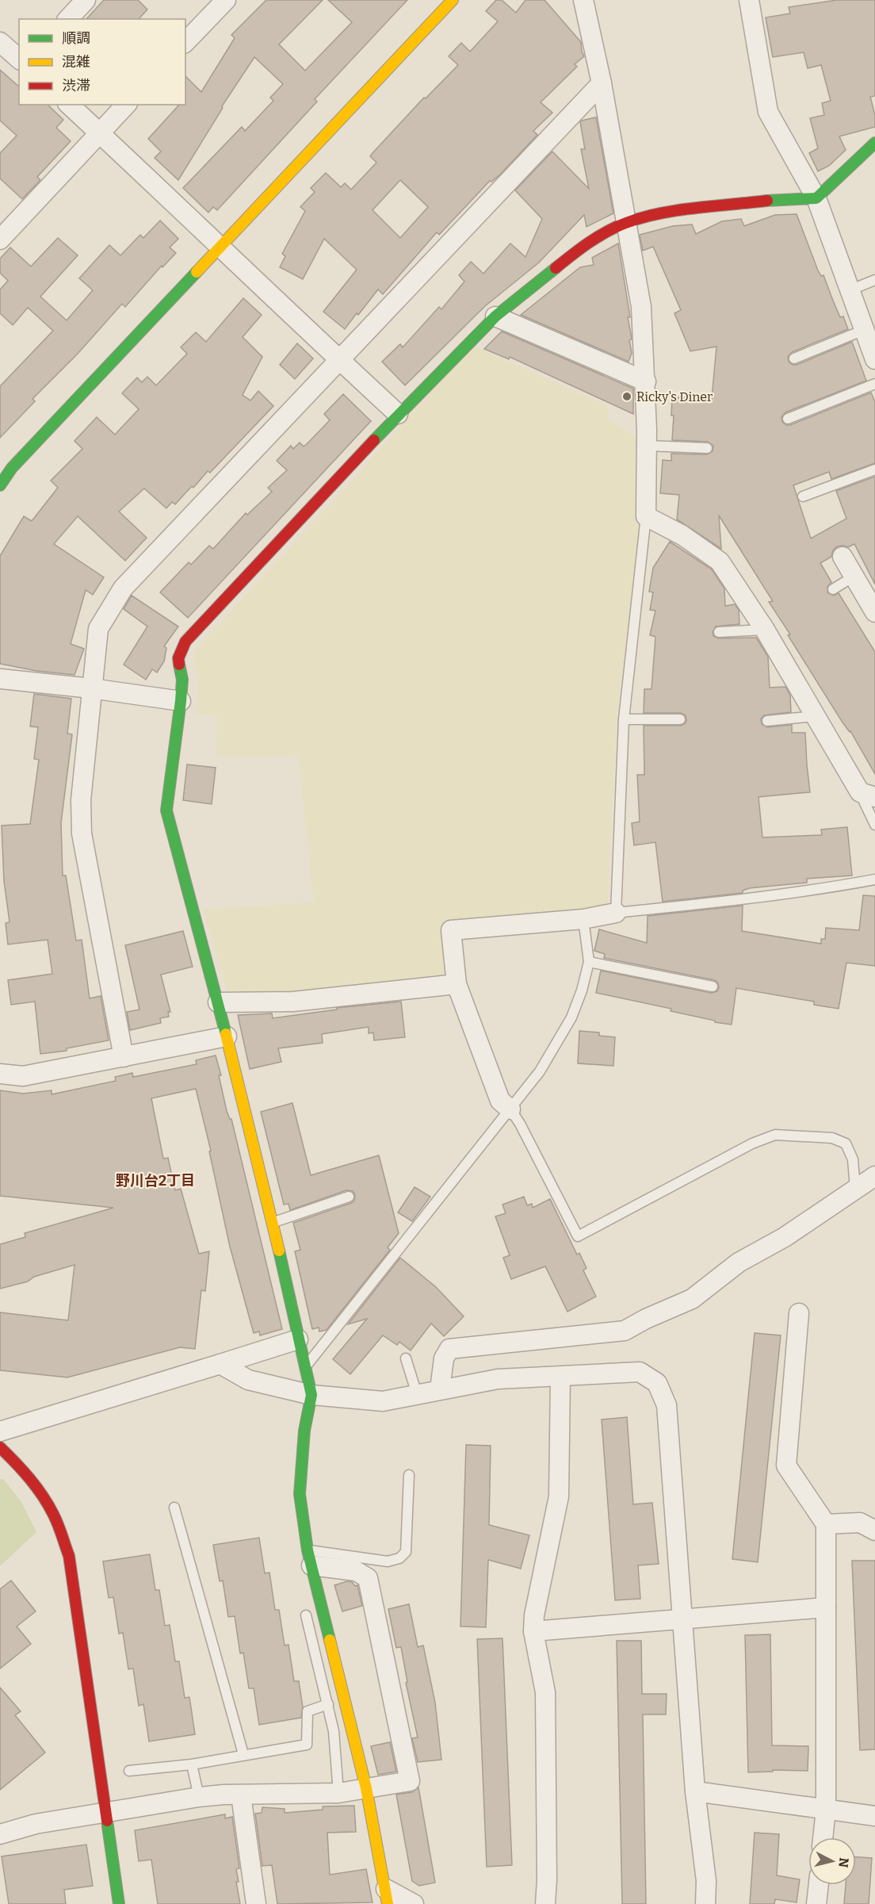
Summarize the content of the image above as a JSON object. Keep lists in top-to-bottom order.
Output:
{
  "districts": ["野川台2丁目"],
  "places": ["Ricky's Diner"],
  "legend": ["順調", "混雑", "渋滞"],
  "north": "right"
}
